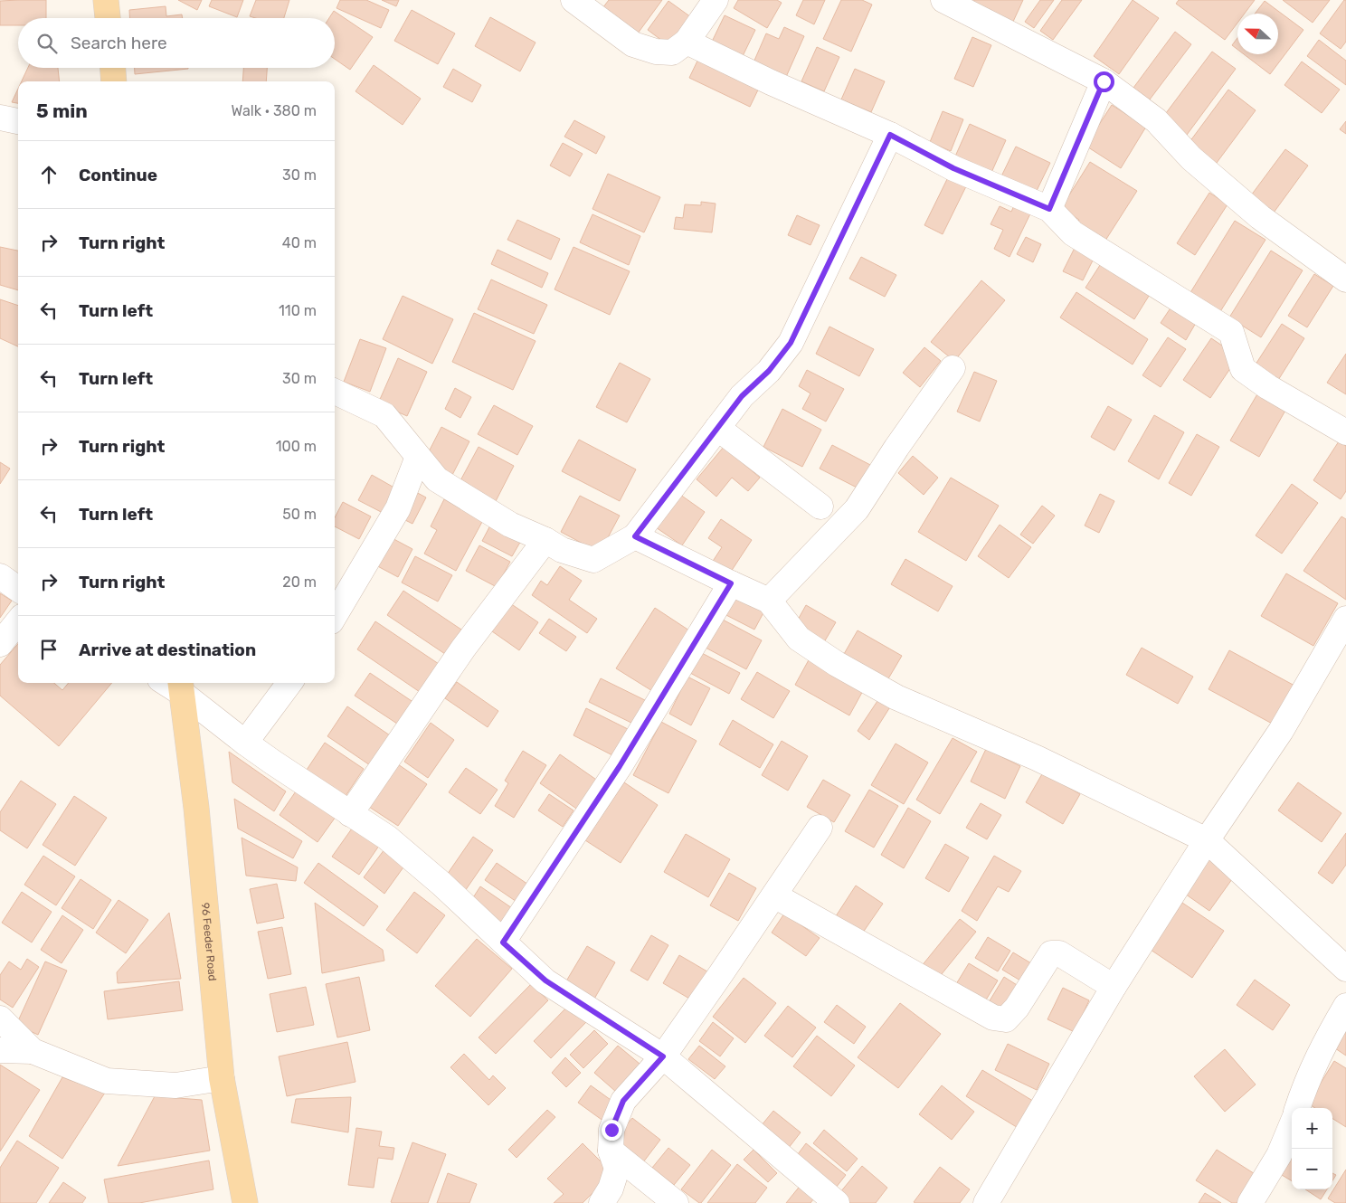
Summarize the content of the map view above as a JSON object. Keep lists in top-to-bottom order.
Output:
{
  "streets": {
    "main road": ["96 Feeder Road"]
  },
  "north": "left",
  "page": {
    "search": "Search here",
    "heading": ["5 min", "Walk · 380 m"],
    "list": [
      ["Continue", "30 m"],
      ["Turn right", "40 m"],
      ["Turn left", "110 m"],
      ["Turn left", "30 m"],
      ["Turn right", "100 m"],
      ["Turn left", "50 m"],
      ["Turn right", "20 m"],
      "Arrive at destination"
    ],
    "map_buttons": ["+", "−"]
  }
}
